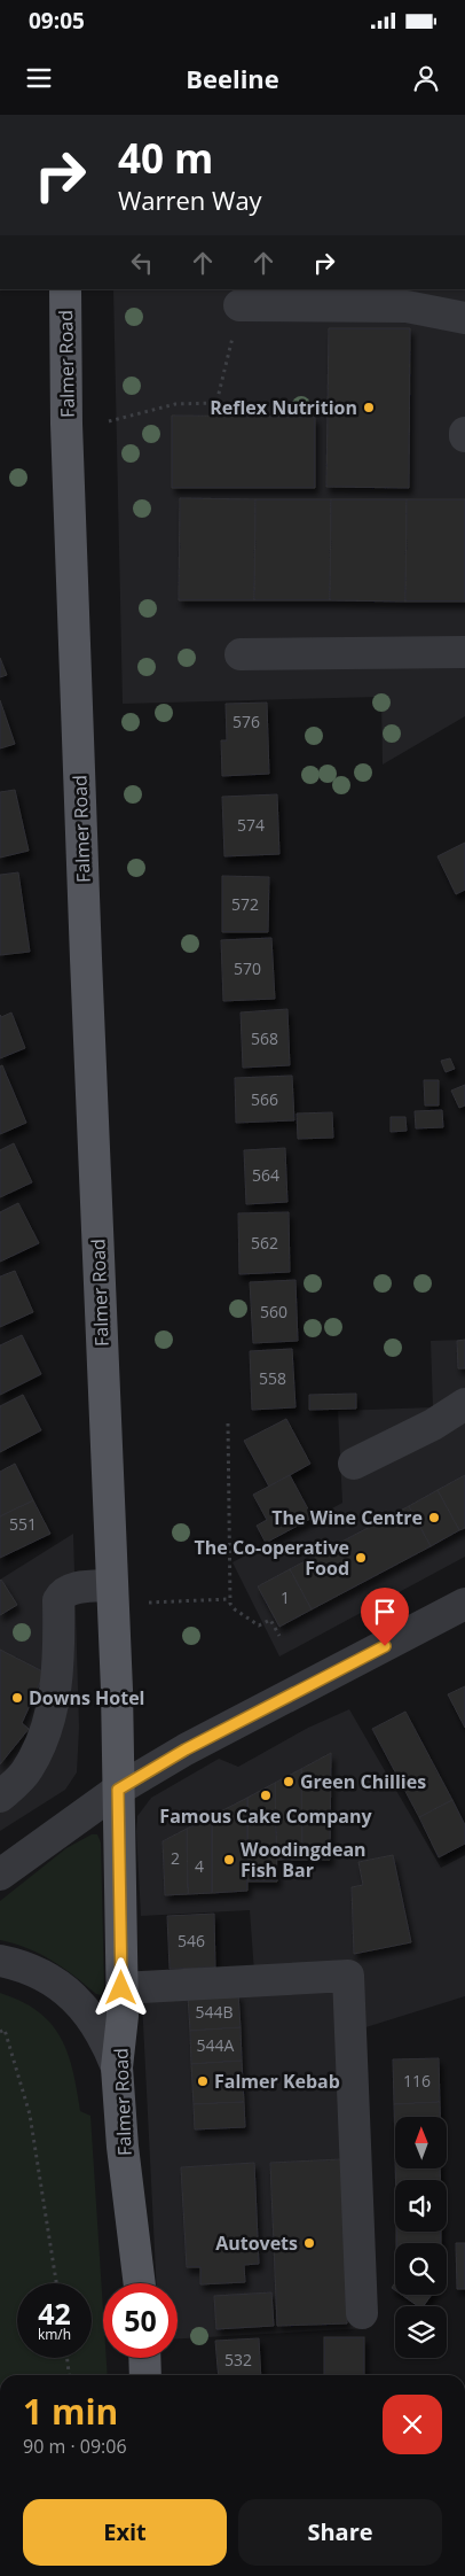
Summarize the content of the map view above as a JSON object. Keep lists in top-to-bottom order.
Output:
{
  "streets": {
    "main road": ["Falmer Road"]
  },
  "places": [
    "Reflex Nutrition",
    "The Wine Centre",
    "The Co-operative Food",
    "Downs Hotel",
    "Green Chillies",
    "Famous Cake Company",
    "Woodingdean Fish Bar",
    "Falmer Kebab",
    "Autovets"
  ],
  "house_numbers": [
    "576",
    "574",
    "572",
    "570",
    "568",
    "566",
    "564",
    "562",
    "560",
    "558",
    "551",
    "1",
    "2",
    "4",
    "546",
    "544B",
    "544A",
    "116",
    "532"
  ],
  "north": "top",
  "page": {
    "status": "09:05",
    "header": "Beeline",
    "turn": ["40 m", "Warren Way"],
    "speed": "42 km/h",
    "limit": "50",
    "heading": ["1 min", "90 m · 09:06"],
    "buttons": ["Exit", "Share"]
  }
}
